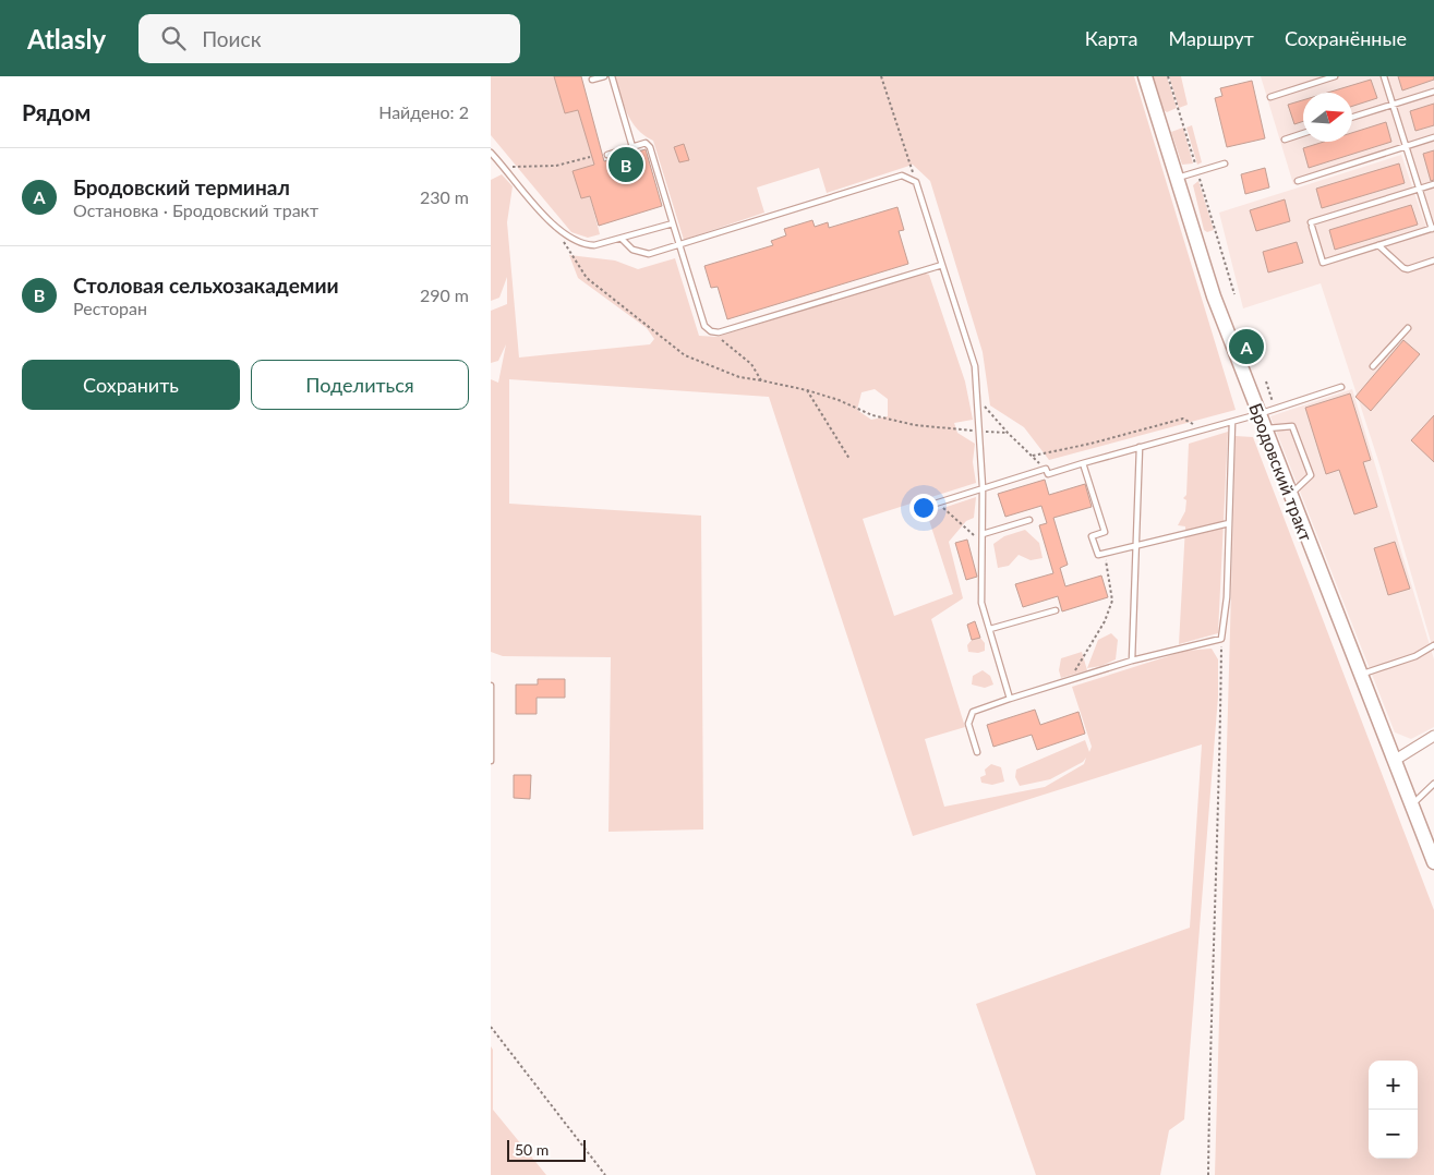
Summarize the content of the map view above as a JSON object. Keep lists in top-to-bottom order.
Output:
{
  "streets": {
    "street": ["Бродовский тракт"]
  },
  "scale_bar": "50 m",
  "north": "right",
  "page": {
    "header": "Atlasly",
    "search": "Поиск",
    "nav": ["Карта", "Маршрут", "Сохранённые"],
    "heading": ["Рядом", "Найдено: 2"],
    "pins": ["B", "A"],
    "list": [
      {
        "mark": "A",
        "name": "Бродовский терминал",
        "note": "Остановка · Бродовский тракт",
        "value": "230 m"
      },
      {
        "mark": "B",
        "name": "Столовая сельхозакадемии",
        "note": "Ресторан",
        "value": "290 m"
      }
    ],
    "buttons": ["Сохранить", "Поделиться"],
    "map_buttons": ["+", "−"],
    "scale": "50 m"
  }
}
